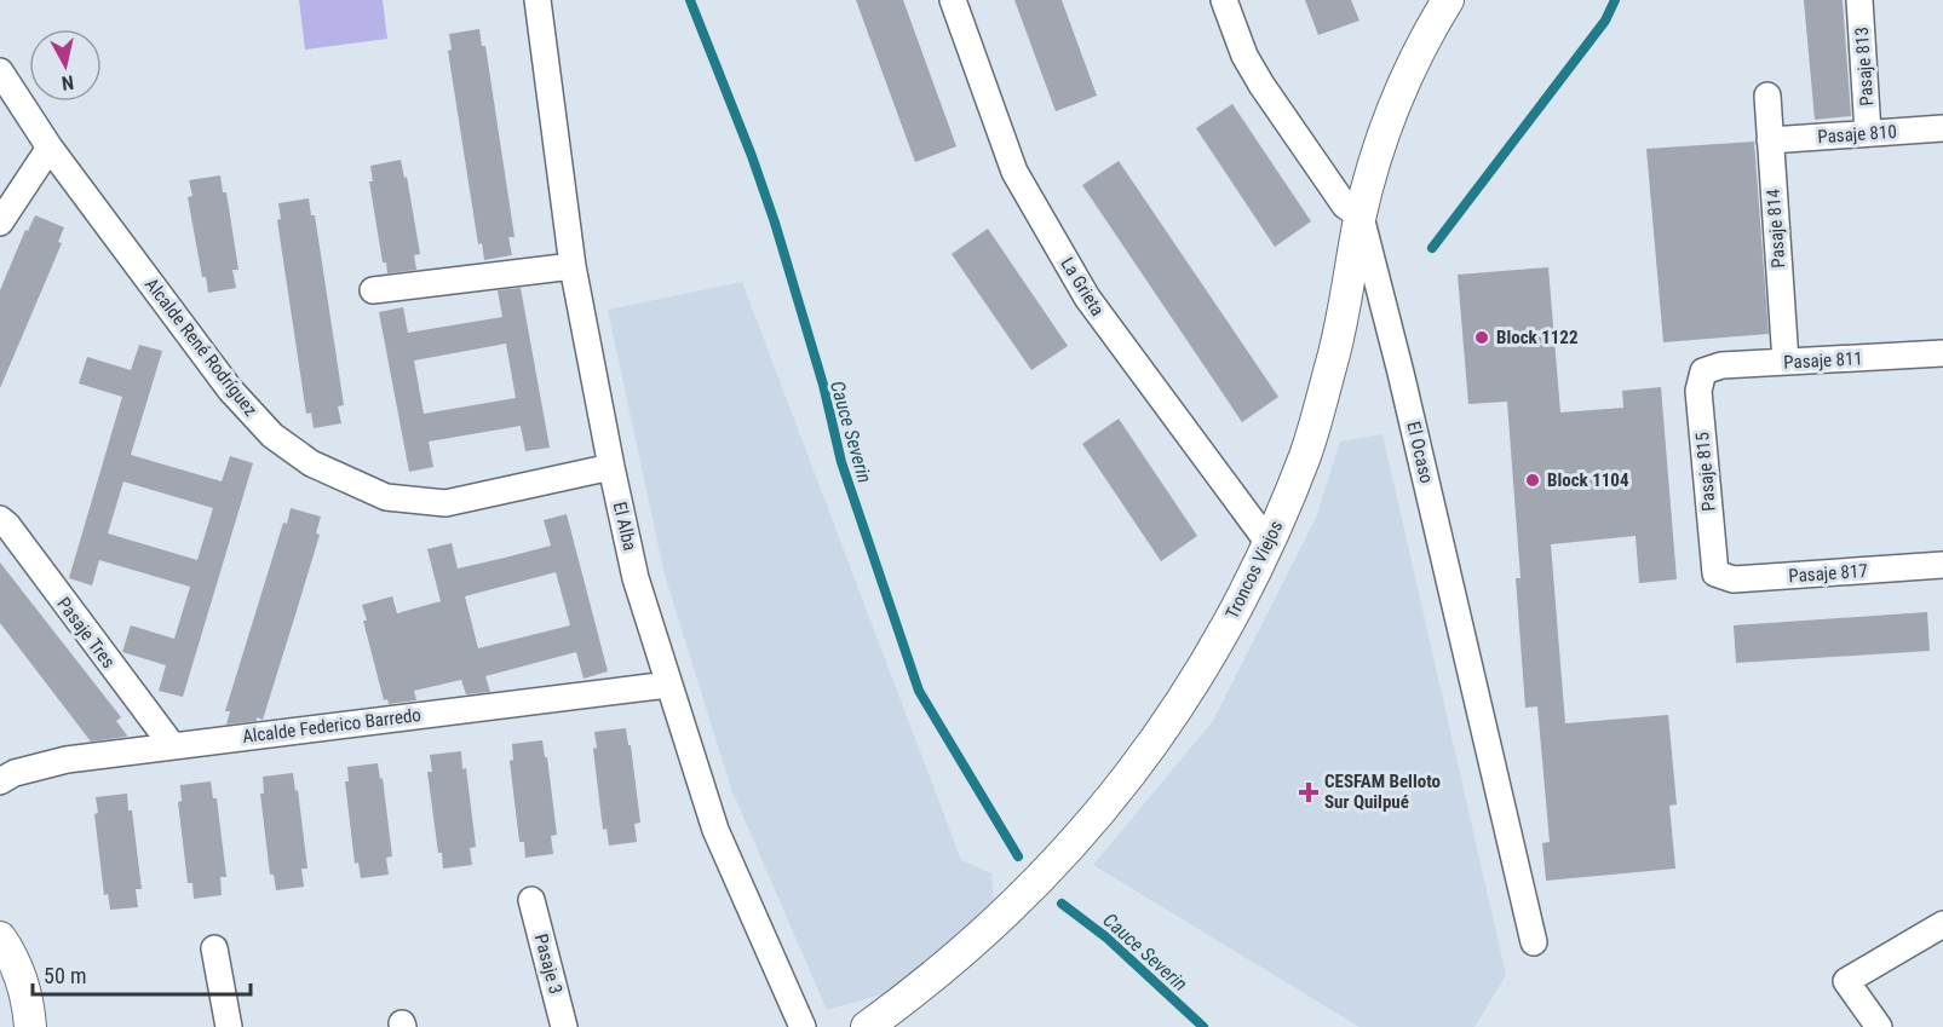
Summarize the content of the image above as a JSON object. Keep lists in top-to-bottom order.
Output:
{
  "streets": {
    "street": [
      "Pasaje 813",
      "Pasaje 810",
      "Pasaje 814",
      "La Grieta",
      "Alcalde René Rodríguez",
      "Pasaje 811",
      "El Ocaso",
      "Pasaje 815",
      "El Alba",
      "Troncos Viejos",
      "Pasaje 817",
      "Pasaje Tres",
      "Alcalde Federico Barredo",
      "Pasaje 3"
    ]
  },
  "crossings": [
    ["Pasaje 813", "Pasaje 810"],
    ["Pasaje 810", "Pasaje 814"],
    ["Pasaje 814", "Pasaje 811"],
    ["La Grieta", "Troncos Viejos"],
    ["Alcalde René Rodríguez", "El Alba"],
    ["Pasaje 811", "Pasaje 815"],
    ["El Ocaso", "Troncos Viejos"],
    ["Pasaje 815", "Pasaje 817"],
    ["El Alba", "Alcalde Federico Barredo"],
    ["Pasaje Tres", "Alcalde Federico Barredo"]
  ],
  "water": ["Cauce Severin"],
  "places": {
    "other": ["Block 1122", "Block 1104"],
    "health": ["CESFAM Belloto Sur Quilpué"]
  },
  "scale_bar": "50 m",
  "north": "bottom"
}
